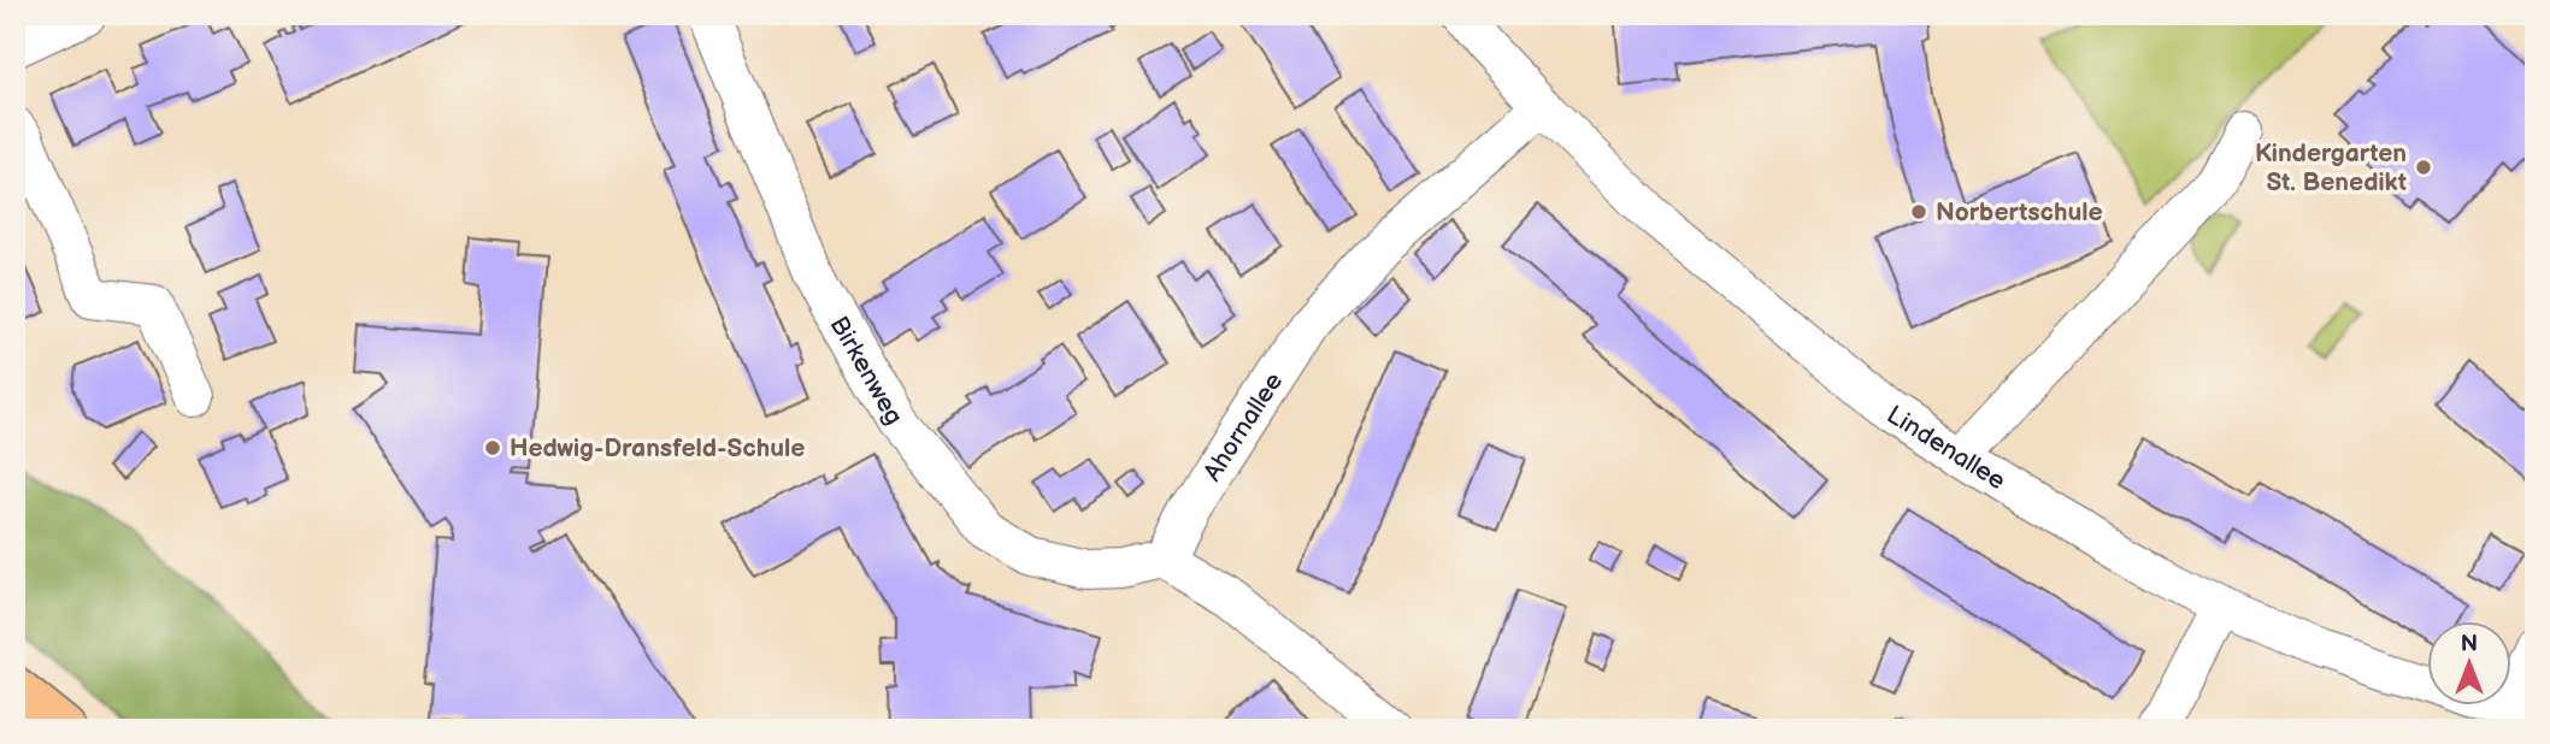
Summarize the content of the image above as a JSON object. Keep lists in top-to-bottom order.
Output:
{
  "streets": {
    "street": ["Birkenweg", "Ahornallee", "Lindenallee"]
  },
  "crossings": [
    ["Birkenweg", "Ahornallee"],
    ["Ahornallee", "Lindenallee"]
  ],
  "places": ["Kindergarten St. Benedikt", "Norbertschule", "Hedwig-Dransfeld-Schule"],
  "north": "top"
}
